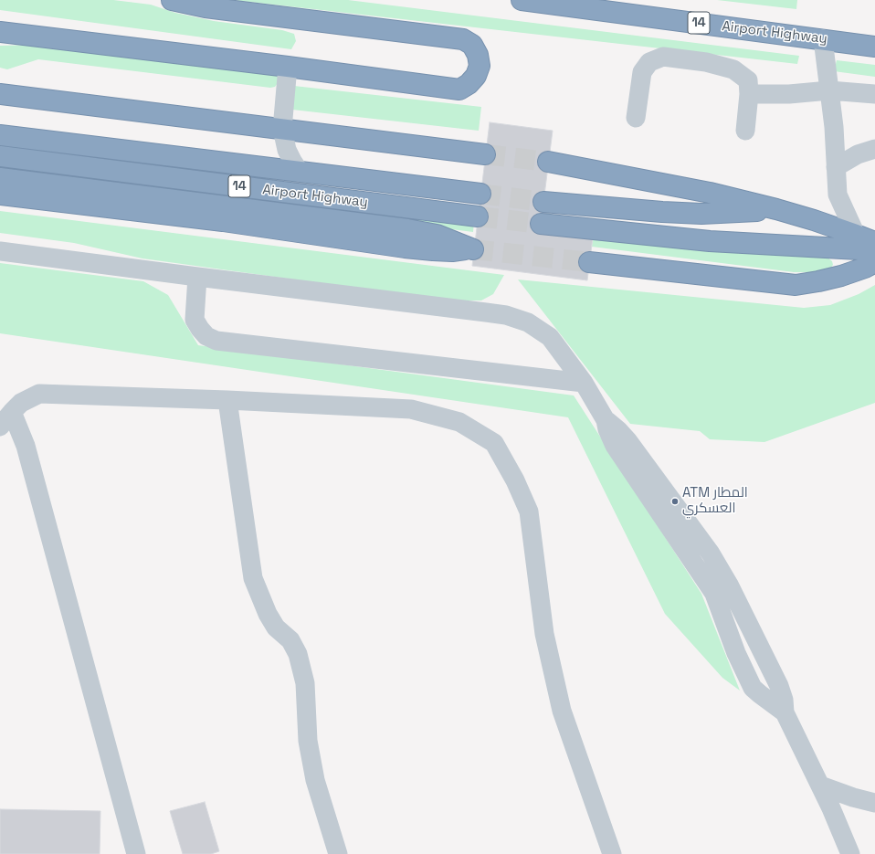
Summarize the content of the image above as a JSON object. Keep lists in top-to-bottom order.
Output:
{
  "streets": {
    "highway": ["14", "Airport Highway"]
  },
  "places": ["ATM المطار العسكري"]
}
